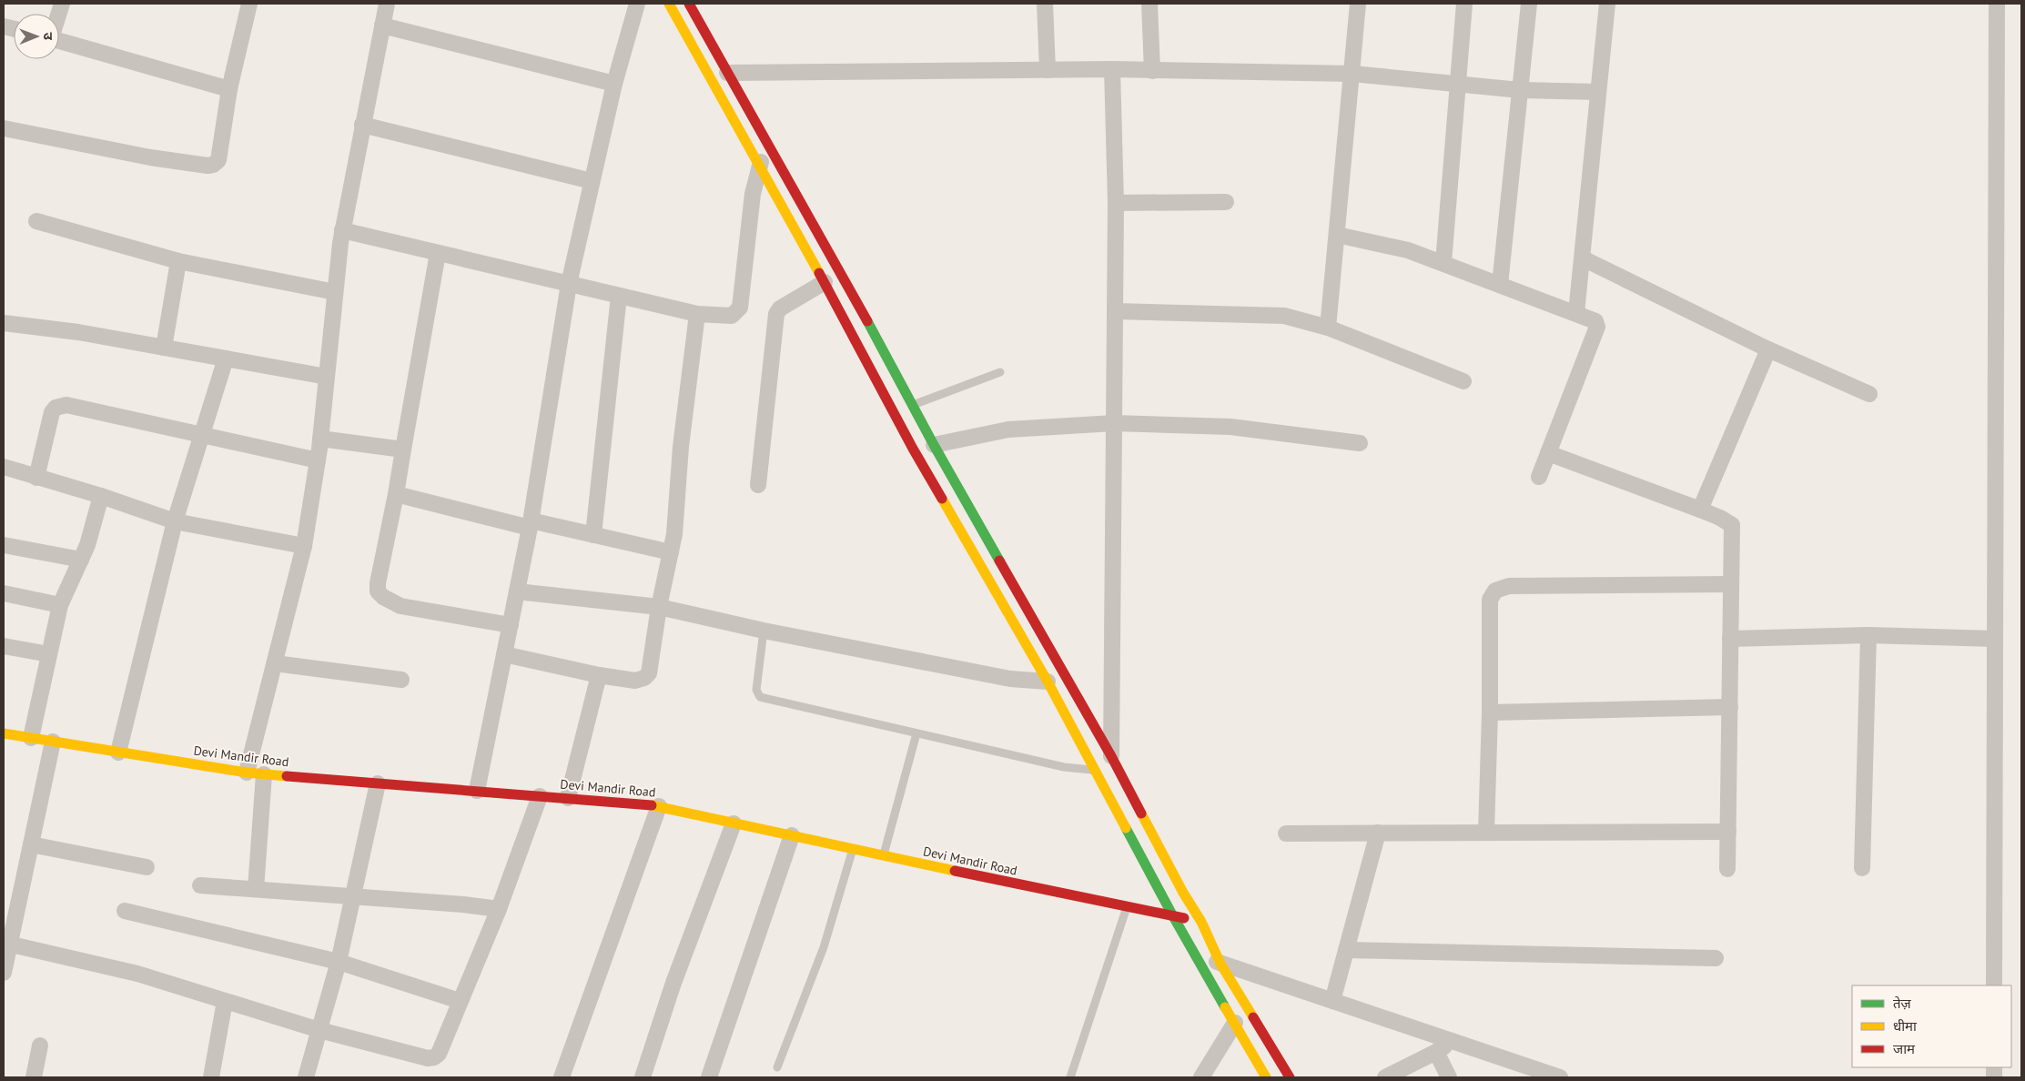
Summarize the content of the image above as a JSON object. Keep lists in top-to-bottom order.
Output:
{
  "streets": {
    "street": ["Devi Mandir Road"]
  },
  "legend": ["तेज़", "धीमा", "जाम"],
  "north": "right"
}
